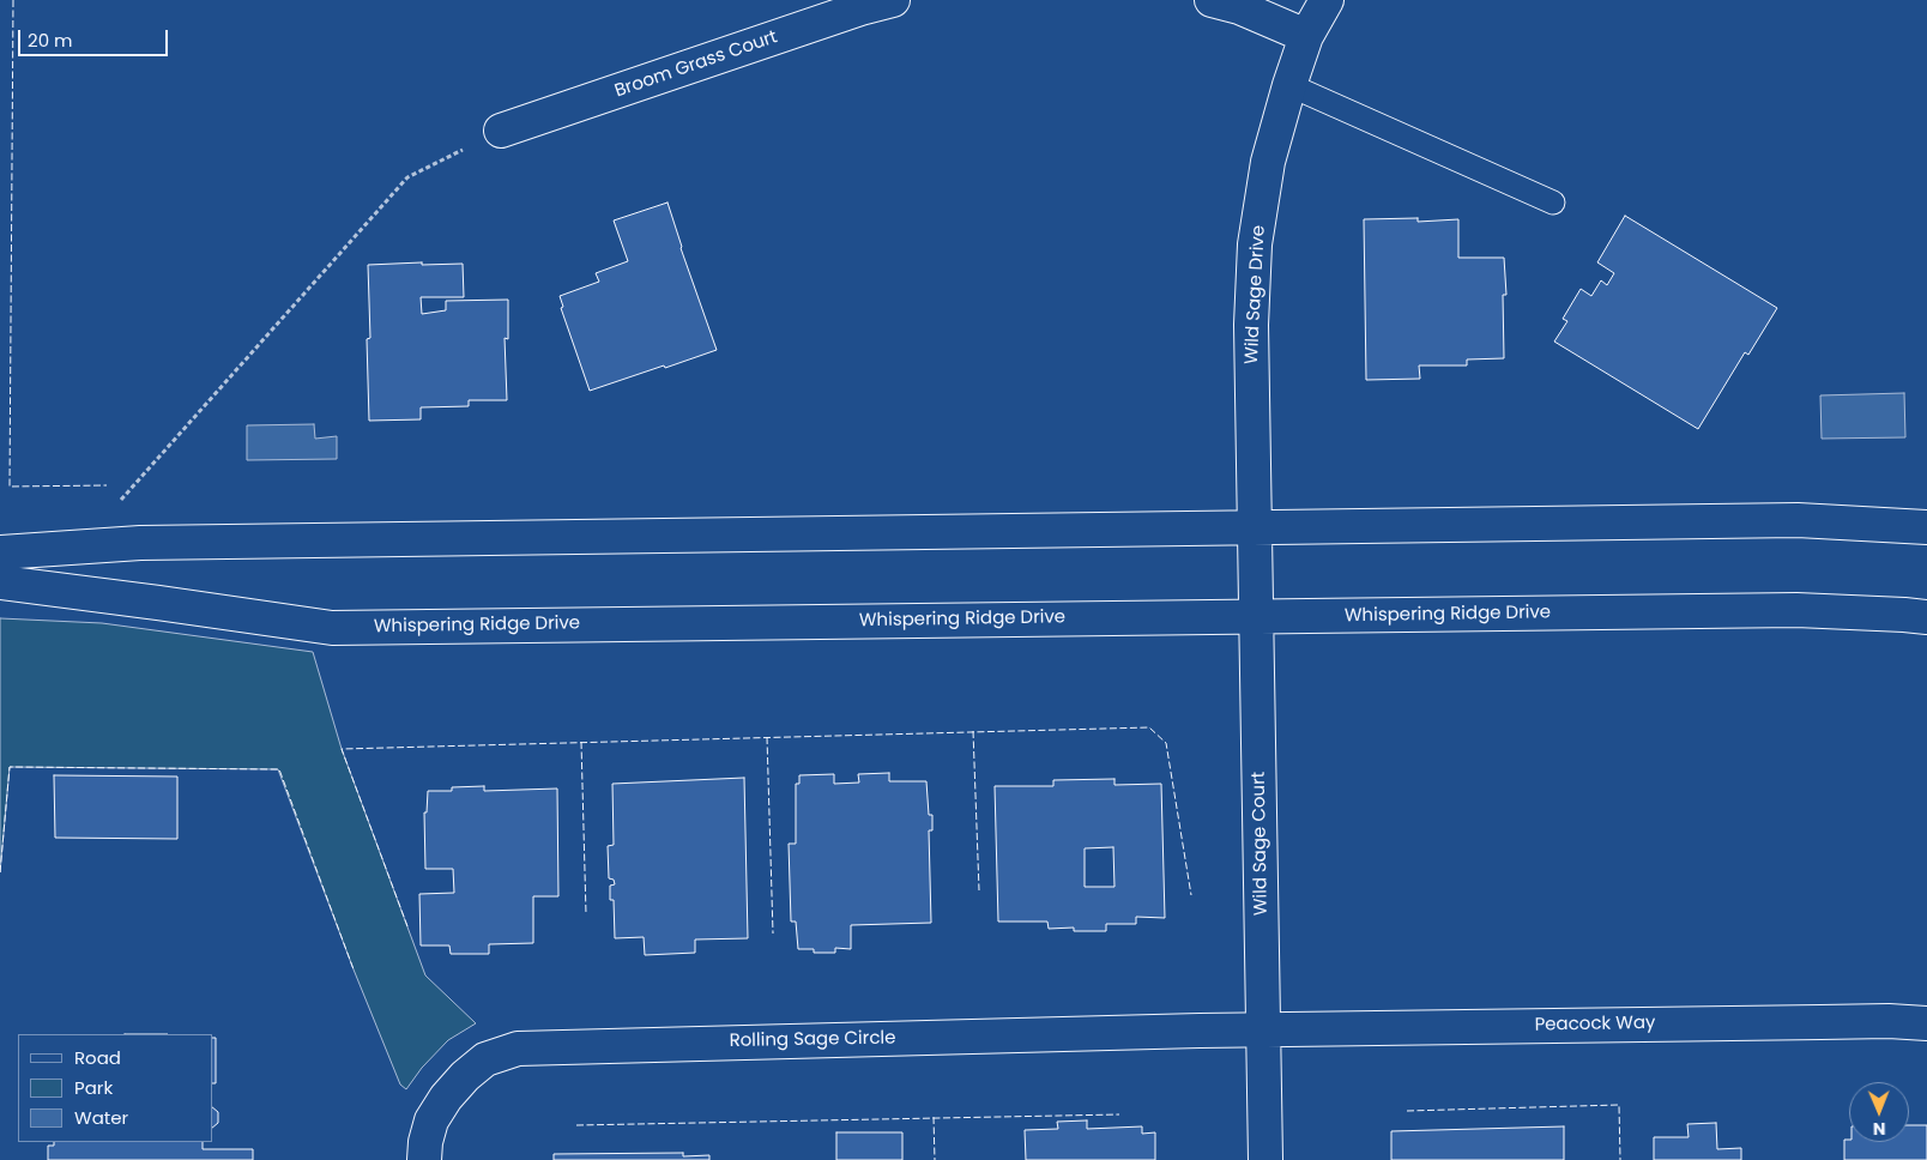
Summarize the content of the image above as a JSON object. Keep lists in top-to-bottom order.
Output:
{
  "streets": {
    "street": [
      "Broom Grass Court",
      "Wild Sage Drive",
      "Whispering Ridge Drive",
      "Wild Sage Court",
      "Peacock Way",
      "Rolling Sage Circle"
    ]
  },
  "crossings": [
    ["Wild Sage Drive", "Wild Sage Court"],
    ["Whispering Ridge Drive", "Wild Sage Court"],
    ["Wild Sage Court", "Peacock Way"],
    ["Wild Sage Court", "Rolling Sage Circle"],
    ["Peacock Way", "Rolling Sage Circle"]
  ],
  "legend": ["Road", "Park", "Water"],
  "scale_bar": "20 m",
  "north": "bottom"
}
